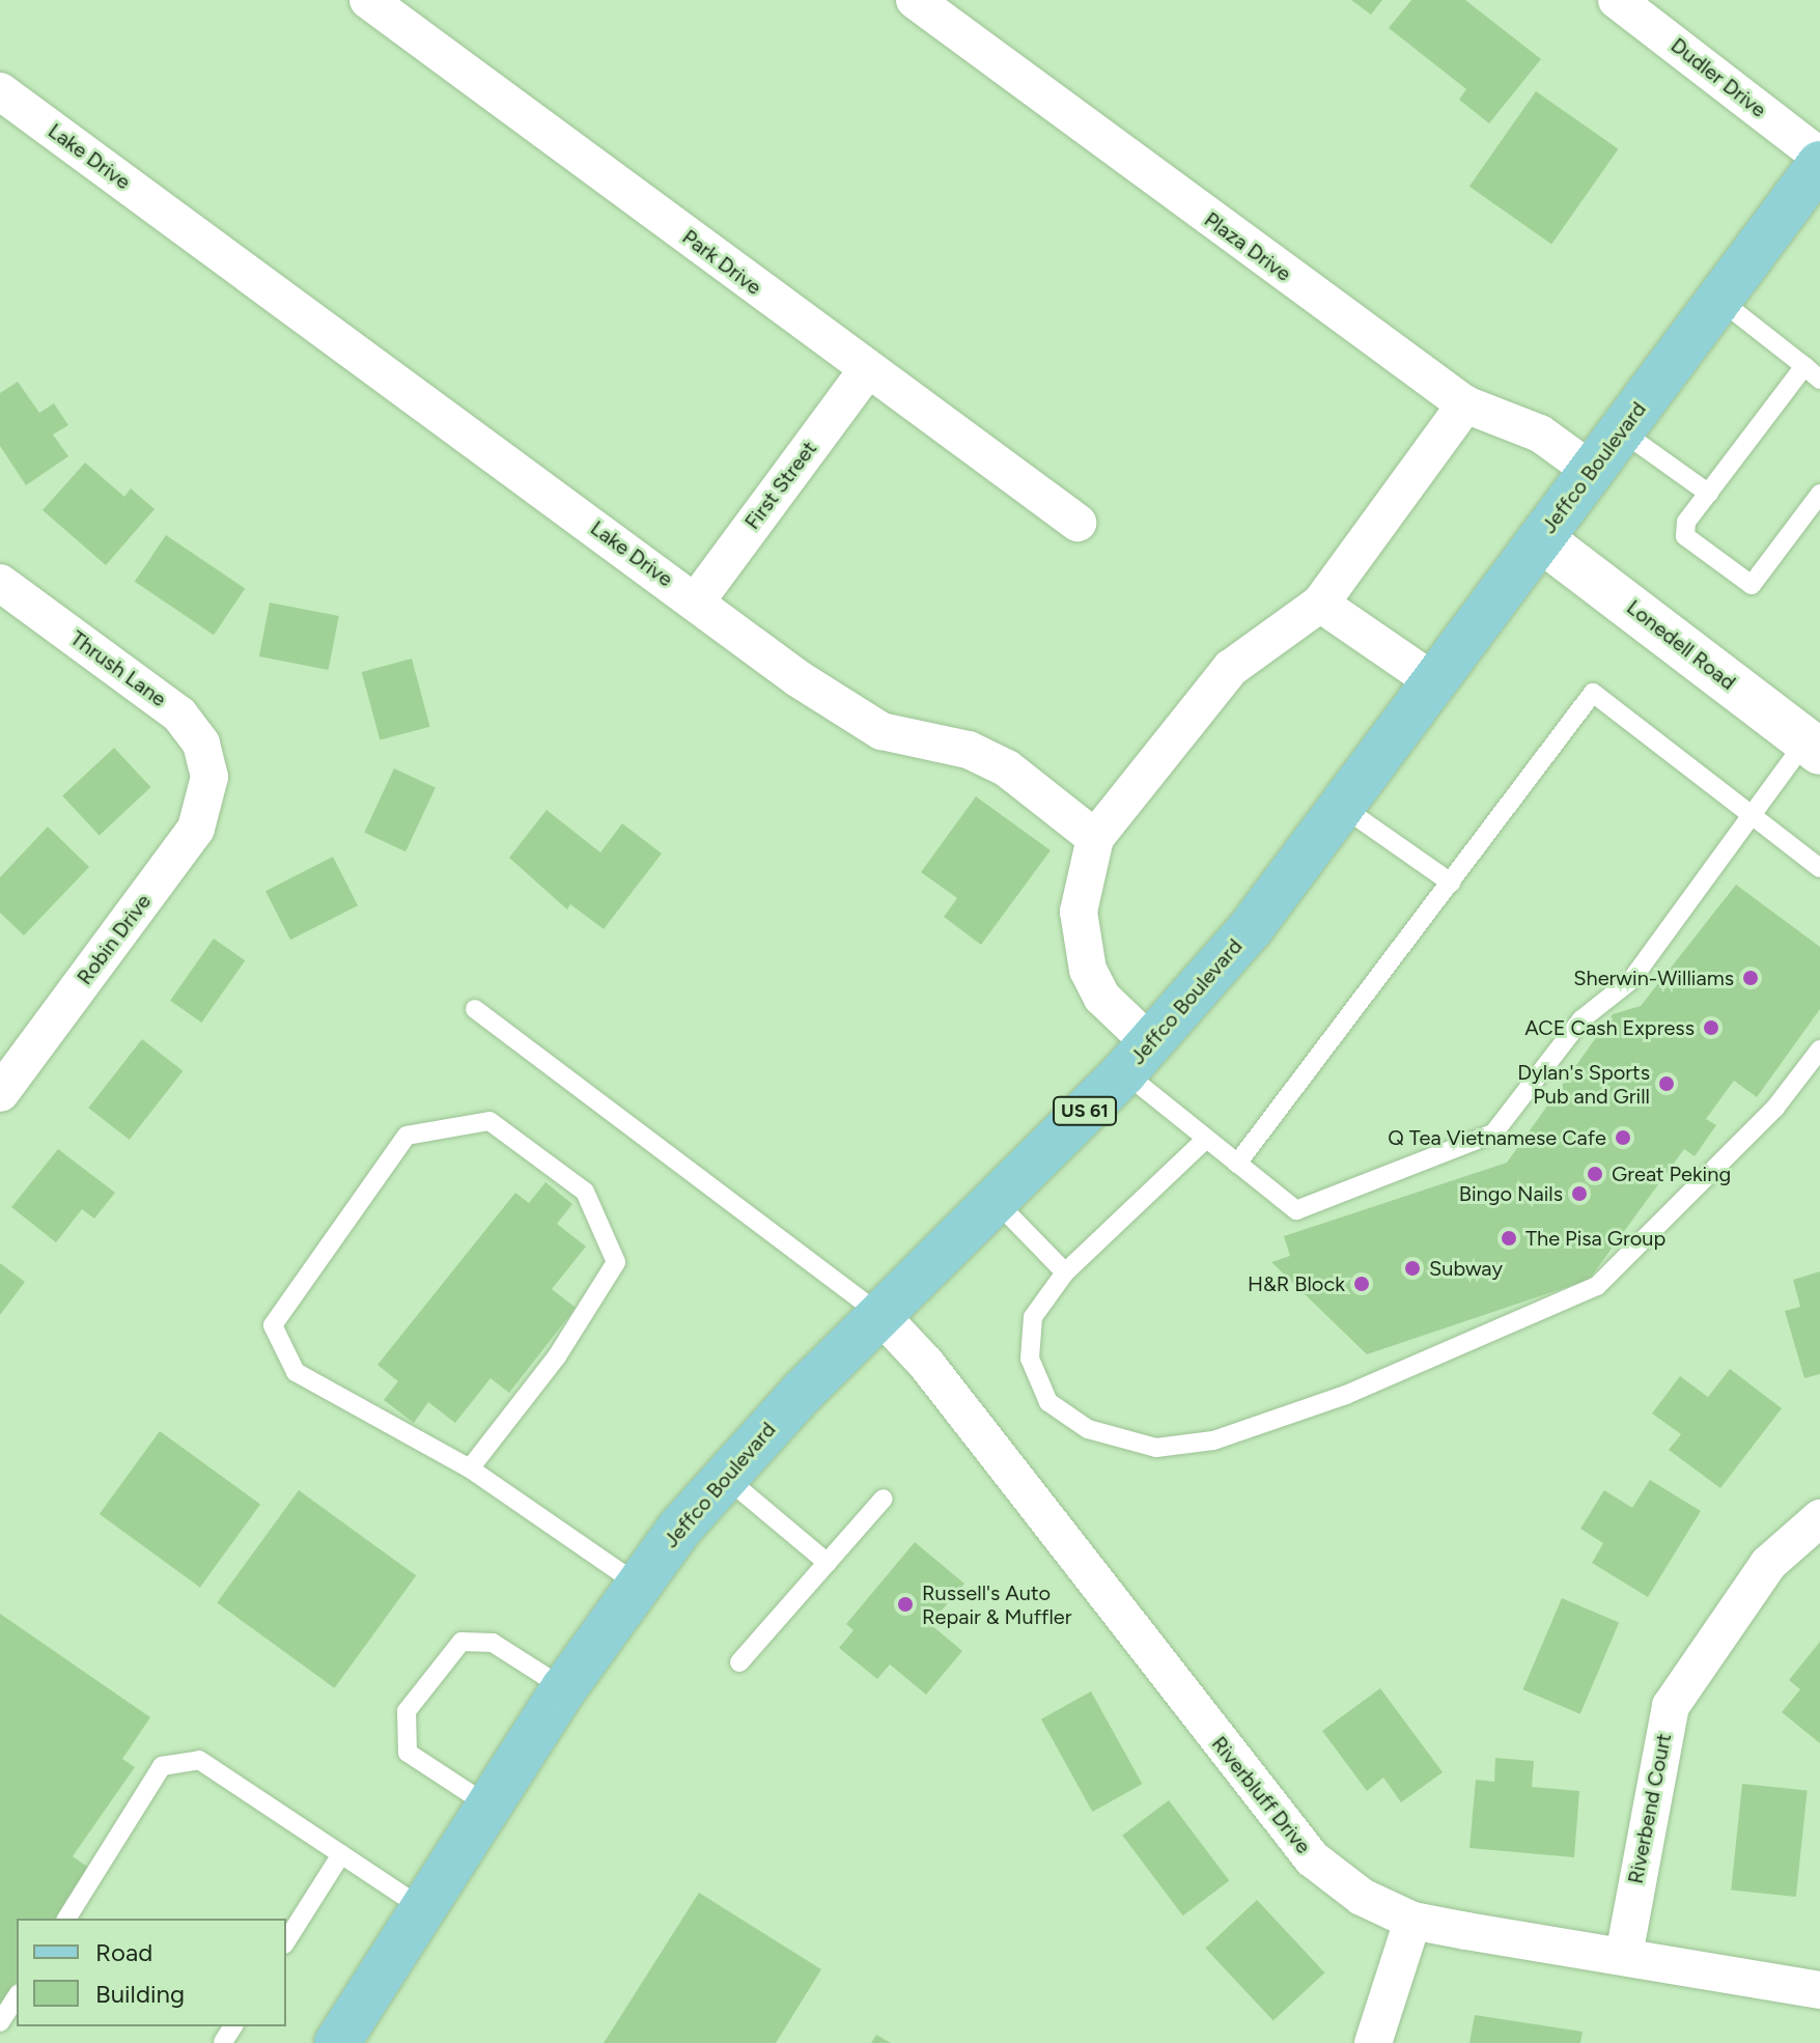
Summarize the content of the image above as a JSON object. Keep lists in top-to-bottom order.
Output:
{
  "streets": {
    "main road": ["Jeffco Boulevard", "US 61"],
    "street": [
      "Dudler Drive",
      "Lake Drive",
      "Plaza Drive",
      "Park Drive",
      "First Street",
      "Lonedell Road",
      "Thrush Lane",
      "Robin Drive",
      "Riverbluff Drive",
      "Riverbend Court"
    ]
  },
  "crossings": [
    ["Lake Drive", "First Street"],
    ["Plaza Drive", "Jeffco Boulevard"],
    ["Park Drive", "First Street"],
    ["Jeffco Boulevard", "Lonedell Road"],
    ["Jeffco Boulevard", "Riverbluff Drive"],
    ["Thrush Lane", "Robin Drive"],
    ["Riverbluff Drive", "Riverbend Court"]
  ],
  "places": [
    "Sherwin-Williams",
    "ACE Cash Express",
    "Dylan's Sports Pub and Grill",
    "Q Tea Vietnamese Cafe",
    "Great Peking",
    "Bingo Nails",
    "The Pisa Group",
    "Subway",
    "H&R Block",
    "Russell's Auto Repair & Muffler"
  ],
  "legend": ["Road", "Building"]
}
